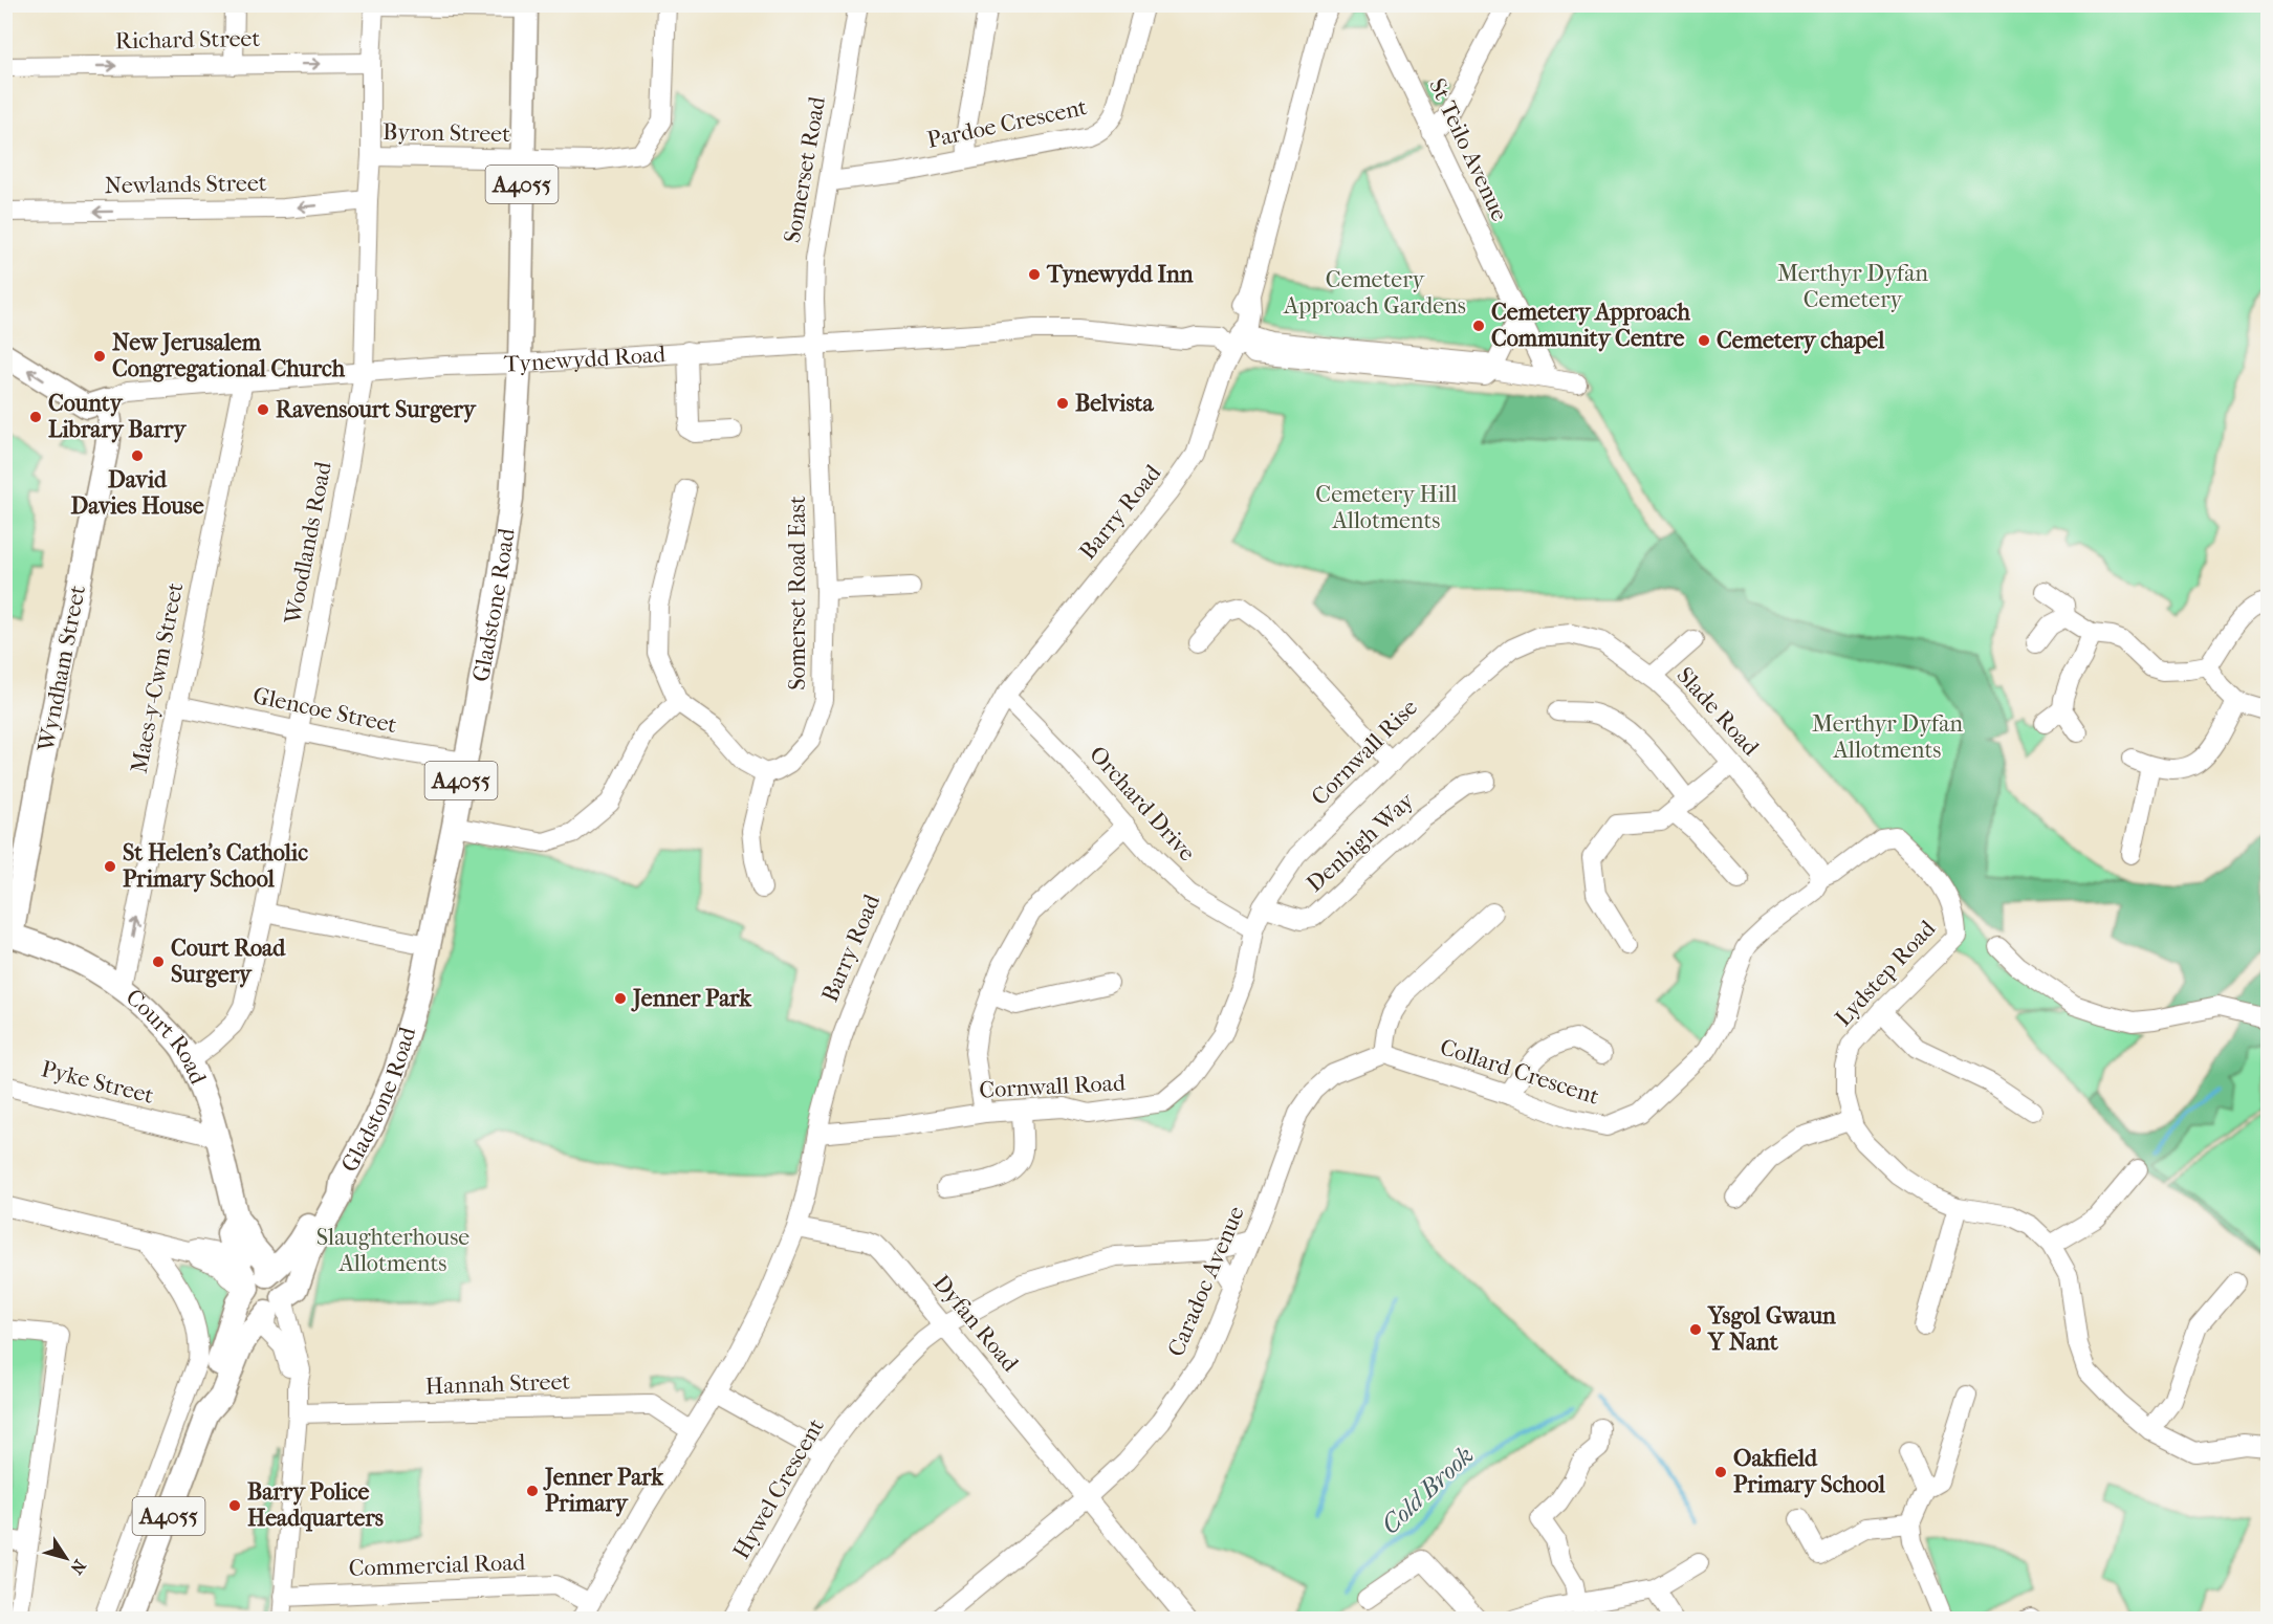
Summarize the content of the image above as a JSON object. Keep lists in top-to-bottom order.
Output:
{
  "streets": {
    "main road": [
      "A4055",
      "Tynewydd Road",
      "Gladstone Road",
      "Wyndham Street",
      "Court Road"
    ],
    "street": [
      "Richard Street",
      "Pardoe Crescent",
      "Byron Street",
      "St Teilo Avenue",
      "Somerset Road",
      "Newlands Street",
      "Barry Road",
      "Woodlands Road",
      "Somerset Road East",
      "Maes-y-Cwm Street",
      "Glencoe Street",
      "Slade Road",
      "Cornwall Rise",
      "Orchard Drive",
      "Denbigh Way",
      "Lydstep Road",
      "Collard Crescent",
      "Pyke Street",
      "Cornwall Road",
      "Caradoc Avenue",
      "Dyfan Road",
      "Hannah Street",
      "Hywel Crescent",
      "Commercial Road"
    ]
  },
  "crossings": [
    ["Richard Street", "Woodlands Road"],
    ["Pardoe Crescent", "Somerset Road"],
    ["Byron Street", "Woodlands Road"],
    ["Byron Street", "Gladstone Road"],
    ["Somerset Road", "Tynewydd Road"],
    ["Somerset Road", "Somerset Road East"],
    ["Newlands Street", "Woodlands Road"],
    ["Tynewydd Road", "Barry Road"],
    ["Tynewydd Road", "Woodlands Road"],
    ["Tynewydd Road", "Somerset Road East"],
    ["Tynewydd Road", "Gladstone Road"],
    ["Tynewydd Road", "Wyndham Street"],
    ["Tynewydd Road", "Maes-y-Cwm Street"],
    ["Barry Road", "Orchard Drive"],
    ["Barry Road", "Cornwall Road"],
    ["Barry Road", "Dyfan Road"],
    ["Barry Road", "Hannah Street"],
    ["Barry Road", "Commercial Road"],
    ["Woodlands Road", "Glencoe Street"],
    ["Woodlands Road", "Court Road"],
    ["Gladstone Road", "Glencoe Street"],
    ["Gladstone Road", "Court Road"],
    ["Wyndham Street", "Court Road"],
    ["Maes-y-Cwm Street", "Glencoe Street"],
    ["Maes-y-Cwm Street", "Court Road"],
    ["Slade Road", "Cornwall Rise"],
    ["Slade Road", "Collard Crescent"],
    ["Cornwall Rise", "Orchard Drive"],
    ["Cornwall Rise", "Denbigh Way"],
    ["Cornwall Rise", "Cornwall Road"],
    ["Orchard Drive", "Cornwall Road"],
    ["Lydstep Road", "Collard Crescent"],
    ["Court Road", "Pyke Street"],
    ["Court Road", "Hannah Street"],
    ["Court Road", "Commercial Road"],
    ["Collard Crescent", "Caradoc Avenue"],
    ["Caradoc Avenue", "Dyfan Road"],
    ["Caradoc Avenue", "Hywel Crescent"],
    ["Dyfan Road", "Hywel Crescent"]
  ],
  "one_way": ["Richard Street", "Newlands Street", "Maes-y-Cwm Street"],
  "water": ["Cold Brook"],
  "parks": [
    "Merthyr Dyfan Cemetery",
    "Cemetery Approach Gardens",
    "Cemetery Hill Allotments",
    "Merthyr Dyfan Allotments",
    "Slaughterhouse Allotments"
  ],
  "places": [
    "Tynewydd Inn",
    "Cemetery Approach Community Centre",
    "Cemetery chapel",
    "New Jerusalem Congregational Church",
    "Belvista",
    "Ravensourt Surgery",
    "County Library Barry",
    "David Davies House",
    "St Helen's Catholic Primary School",
    "Court Road Surgery",
    "Jenner Park",
    "Ysgol Gwaun Y Nant",
    "Oakfield Primary School",
    "Jenner Park Primary",
    "Barry Police Headquarters"
  ],
  "north": "bottom right"
}
